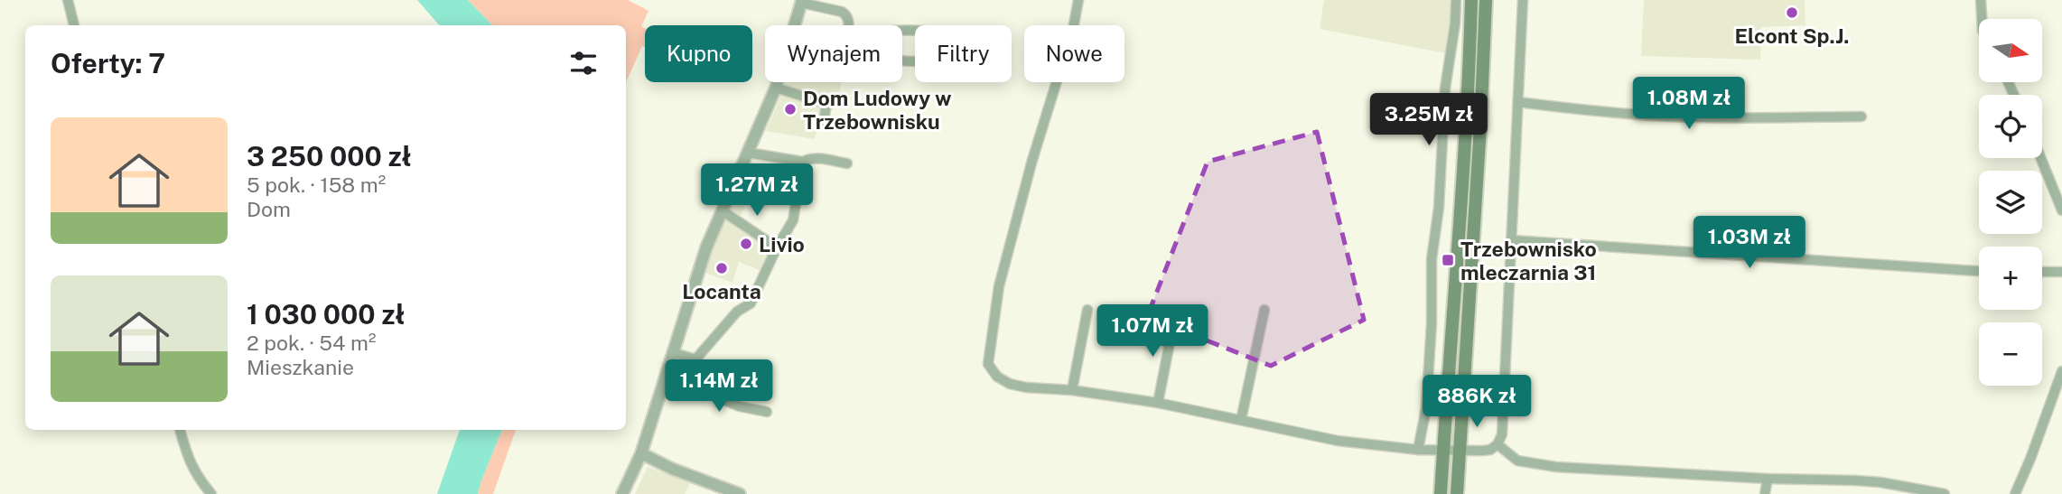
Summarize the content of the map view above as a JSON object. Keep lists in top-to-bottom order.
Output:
{
  "places": {
    "other": [
      "Elcont Sp.J.",
      "Dom Ludowy w Trzebownisku",
      "Livio",
      "Locanta"
    ],
    "transit": ["Trzebownisko mleczarnia 31"]
  },
  "north": "right",
  "page": {
    "map_buttons": ["+", "−"],
    "chip": [
      "Kupno",
      "Wynajem",
      "Filtry",
      "Nowe"
    ],
    "heading": "Oferty: 7",
    "price": [
      "1.08M zł",
      "3.25M zł",
      "1.27M zł",
      "1.03M zł",
      "1.07M zł",
      "1.14M zł",
      "886K zł"
    ],
    "list": [
      {
        "name": "3 250 000 zł",
        "note": "5 pok. · 158 m² · Dom"
      },
      {
        "name": "1 030 000 zł",
        "note": "2 pok. · 54 m² · Mieszkanie"
      }
    ]
  }
}
